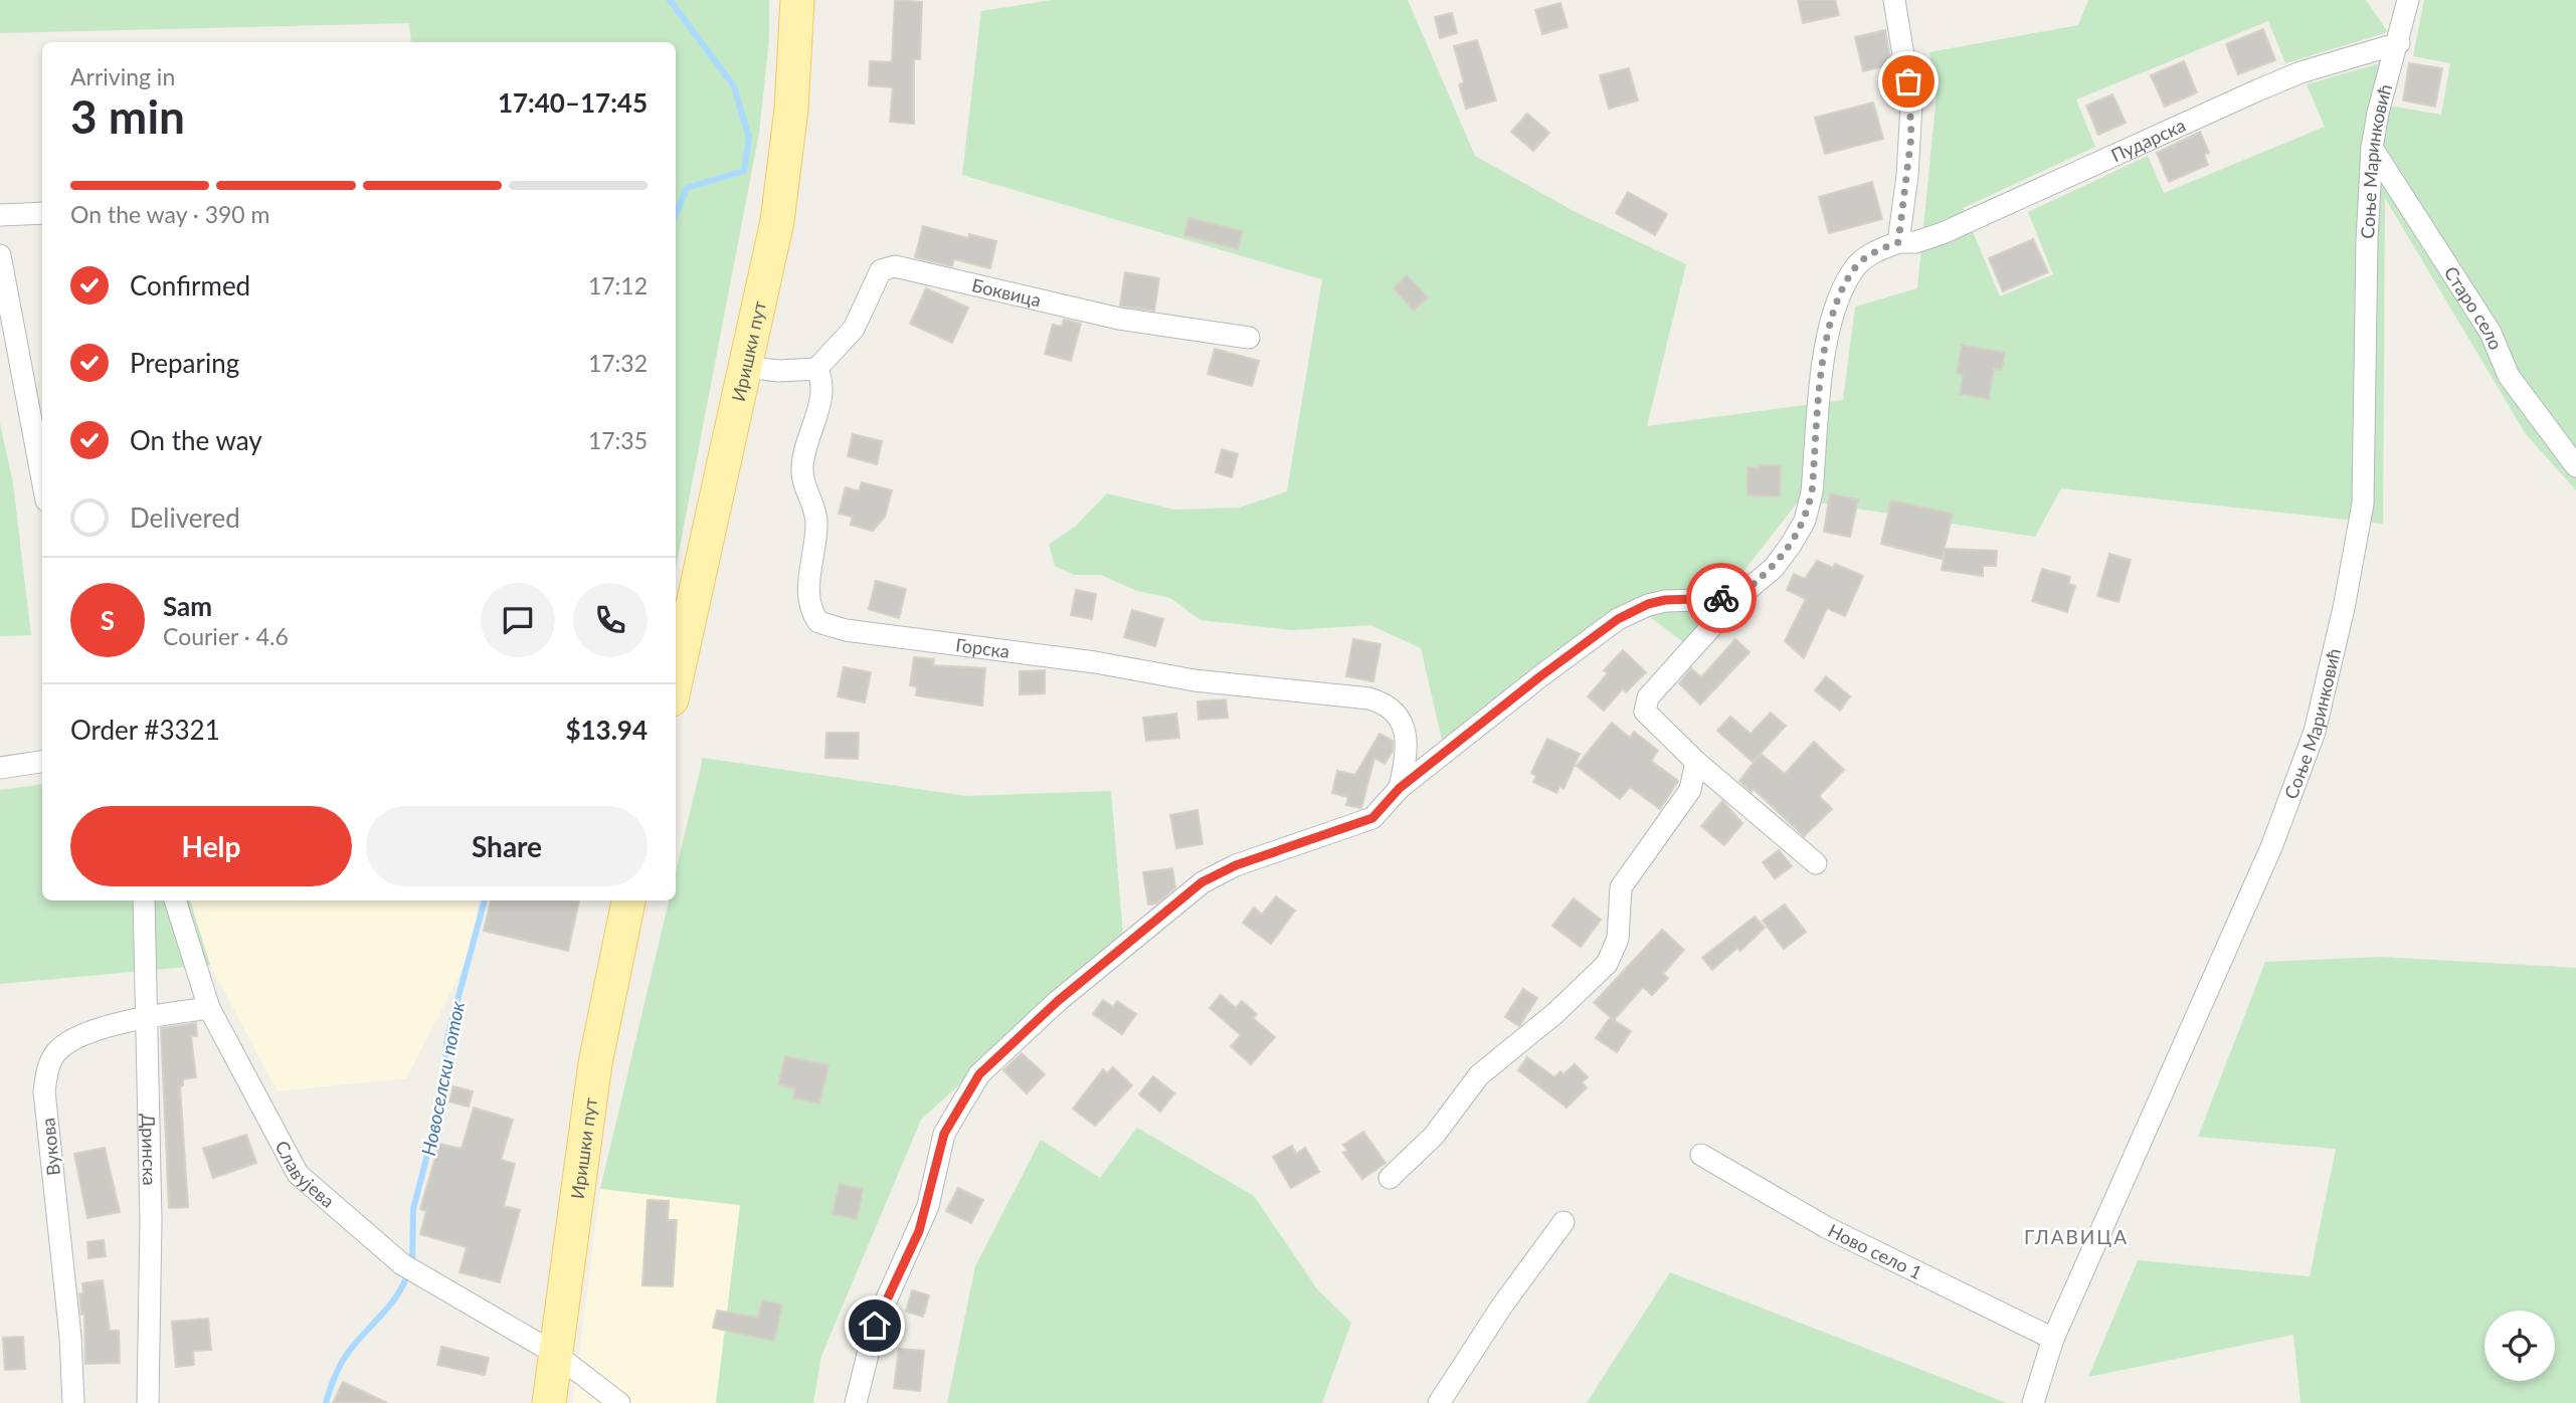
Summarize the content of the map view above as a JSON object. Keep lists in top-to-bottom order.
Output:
{
  "streets": {
    "main road": ["Иришки пут"],
    "street": [
      "Пударска",
      "Соње Маринковић",
      "Боквица",
      "Старо село",
      "Горска",
      "Вукова",
      "Дринска",
      "Славујева",
      "Ново село 1"
    ]
  },
  "crossings": [
    ["Пударска", "Соње Маринковић"],
    ["Соње Маринковић", "Старо село"],
    ["Соње Маринковић", "Ново село 1"],
    ["Боквица", "Горска"],
    ["Иришки пут", "Славујева"],
    ["Вукова", "Дринска"],
    ["Вукова", "Славујева"]
  ],
  "districts": ["ГЛАВИЦА"],
  "water": ["Новоселски поток"],
  "page": {
    "heading": ["3 min", "Arriving in", "17:40–17:45"],
    "panel": [
      "Sam",
      "Courier · 4.6",
      "Order #3321",
      "$13.94"
    ],
    "bar": "On the way · 390 m",
    "list": [
      ["Confirmed", "17:12"],
      ["Preparing", "17:32"],
      ["On the way", "17:35"],
      "Delivered"
    ],
    "round": "S",
    "buttons": ["Help", "Share"]
  }
}
